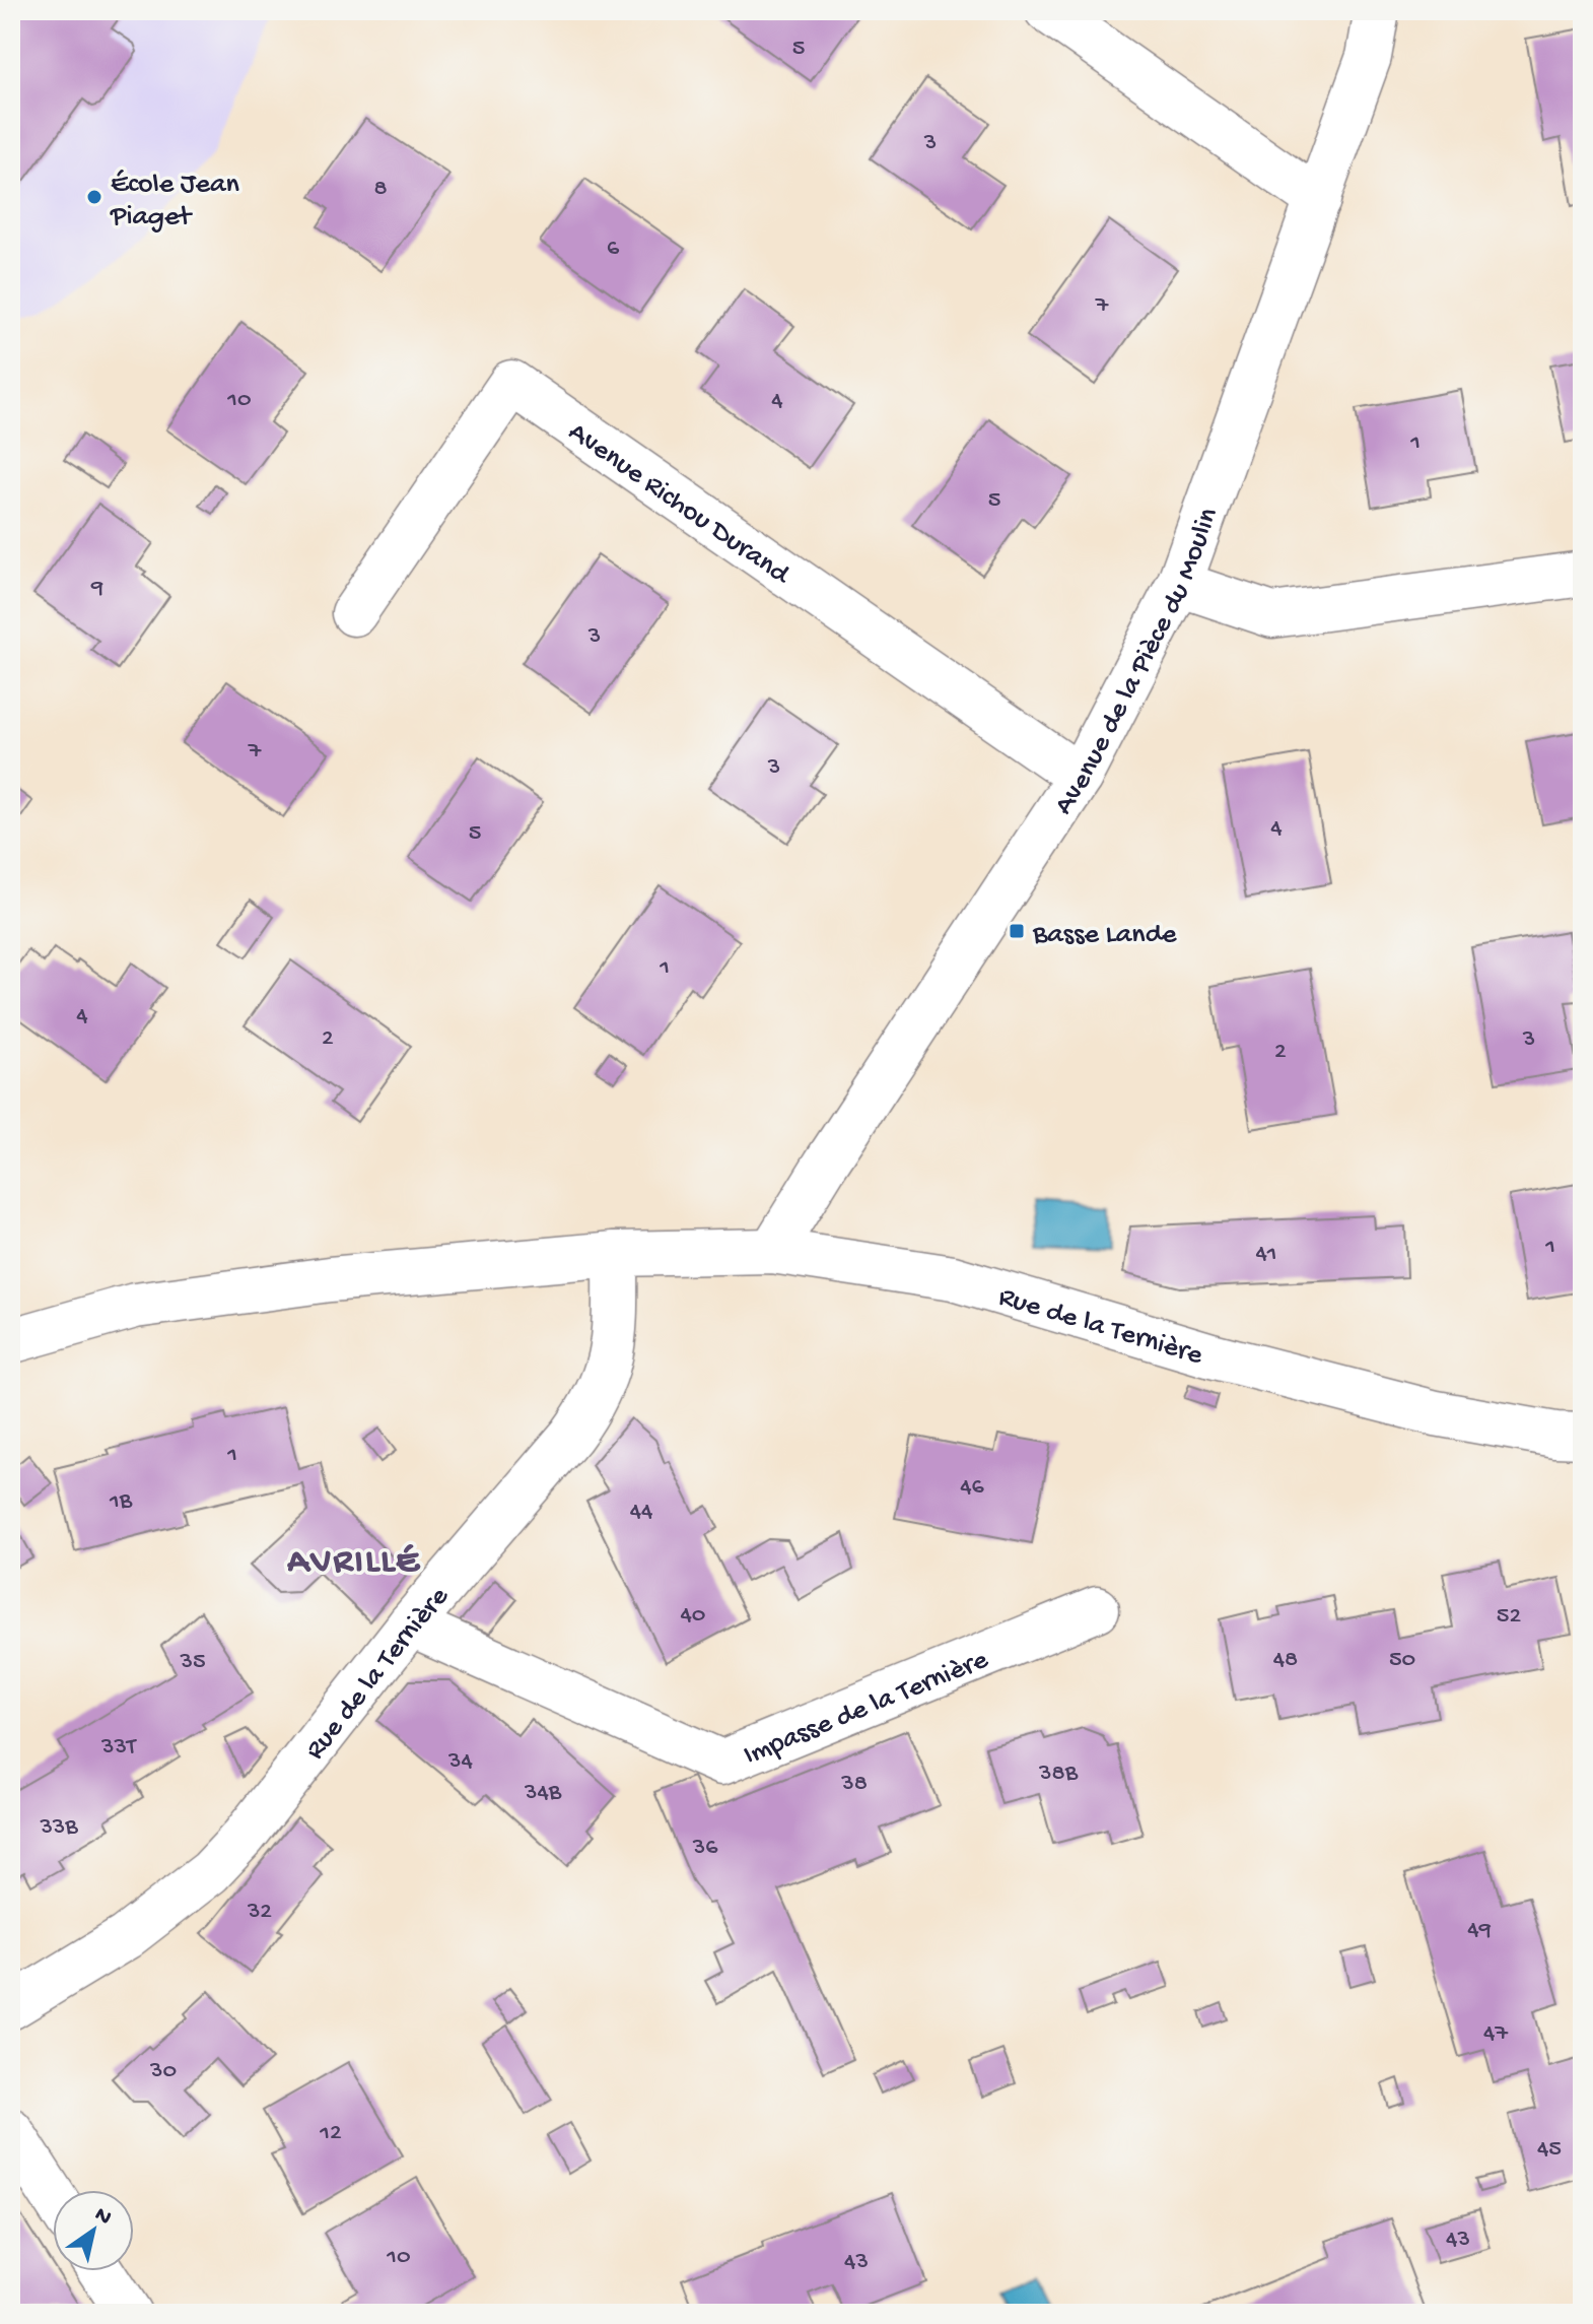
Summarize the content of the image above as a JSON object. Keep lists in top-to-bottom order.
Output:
{
  "streets": {
    "street": [
      "Avenue Richou Durand",
      "Avenue de la Pièce du Moulin",
      "Rue de la Ternière",
      "Impasse de la Ternière"
    ]
  },
  "crossings": [
    ["Avenue Richou Durand", "Avenue de la Pièce du Moulin"],
    ["Avenue de la Pièce du Moulin", "Rue de la Ternière"],
    ["Rue de la Ternière", "Impasse de la Ternière"]
  ],
  "districts": ["AVRILLÉ"],
  "places": {
    "other": ["École Jean Piaget"],
    "transit": ["Basse Lande"]
  },
  "house_numbers": [
    "5",
    "3",
    "8",
    "6",
    "7",
    "10",
    "4",
    "1",
    "5",
    "9",
    "3",
    "7",
    "3",
    "4",
    "5",
    "1",
    "4",
    "2",
    "3",
    "2",
    "1",
    "41",
    "1",
    "46",
    "1B",
    "44",
    "40",
    "52",
    "48",
    "50",
    "35",
    "33T",
    "34",
    "38B",
    "38",
    "34B",
    "33B",
    "36",
    "32",
    "49",
    "47",
    "30",
    "12",
    "45",
    "43",
    "10",
    "43"
  ],
  "north": "top right"
}
